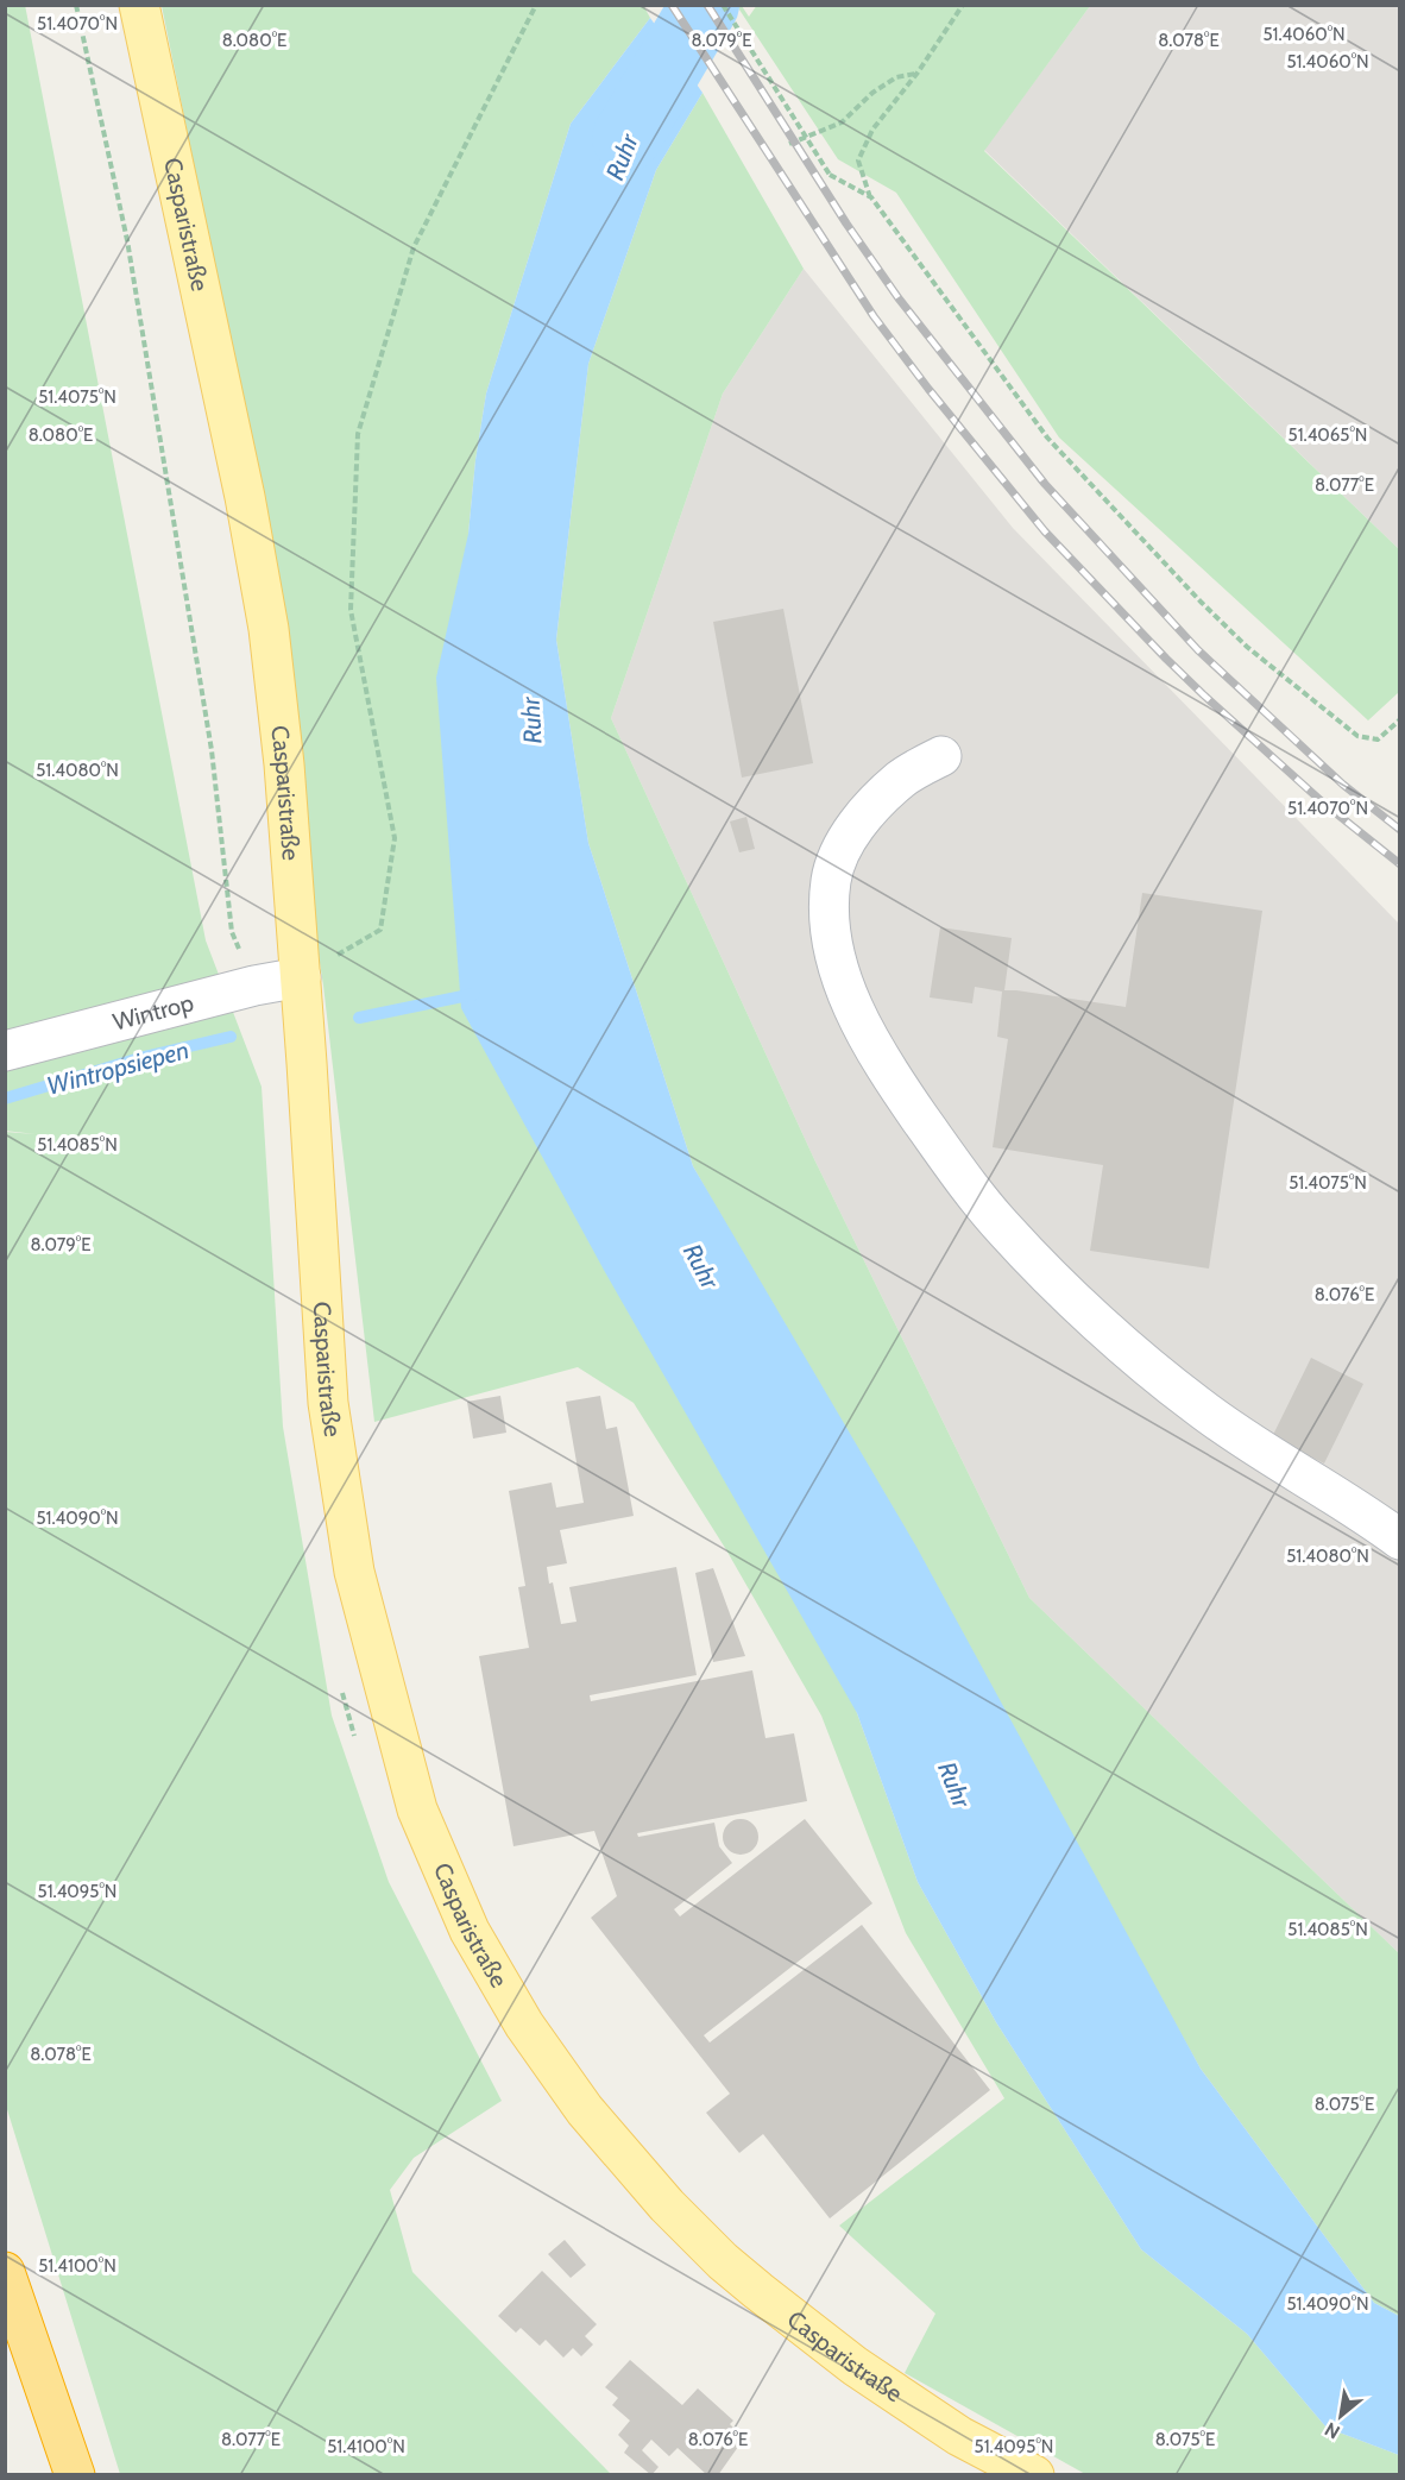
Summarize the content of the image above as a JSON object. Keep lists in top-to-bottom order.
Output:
{
  "streets": {
    "main road": ["Casparistraße"],
    "street": ["Wintrop"]
  },
  "crossings": [
    ["Casparistraße", "Wintrop"]
  ],
  "water": ["Ruhr", "Wintropsiepen"],
  "north": "bottom left",
  "coordinates": [
    "51.4070°N",
    "51.4060°N",
    "8.079°E",
    "8.080°E",
    "8.078°E",
    "51.4075°N",
    "51.4065°N",
    "8.077°E",
    "51.4080°N",
    "51.4085°N",
    "8.076°E",
    "51.4090°N",
    "51.4095°N",
    "8.075°E",
    "51.4100°N"
  ]
}
